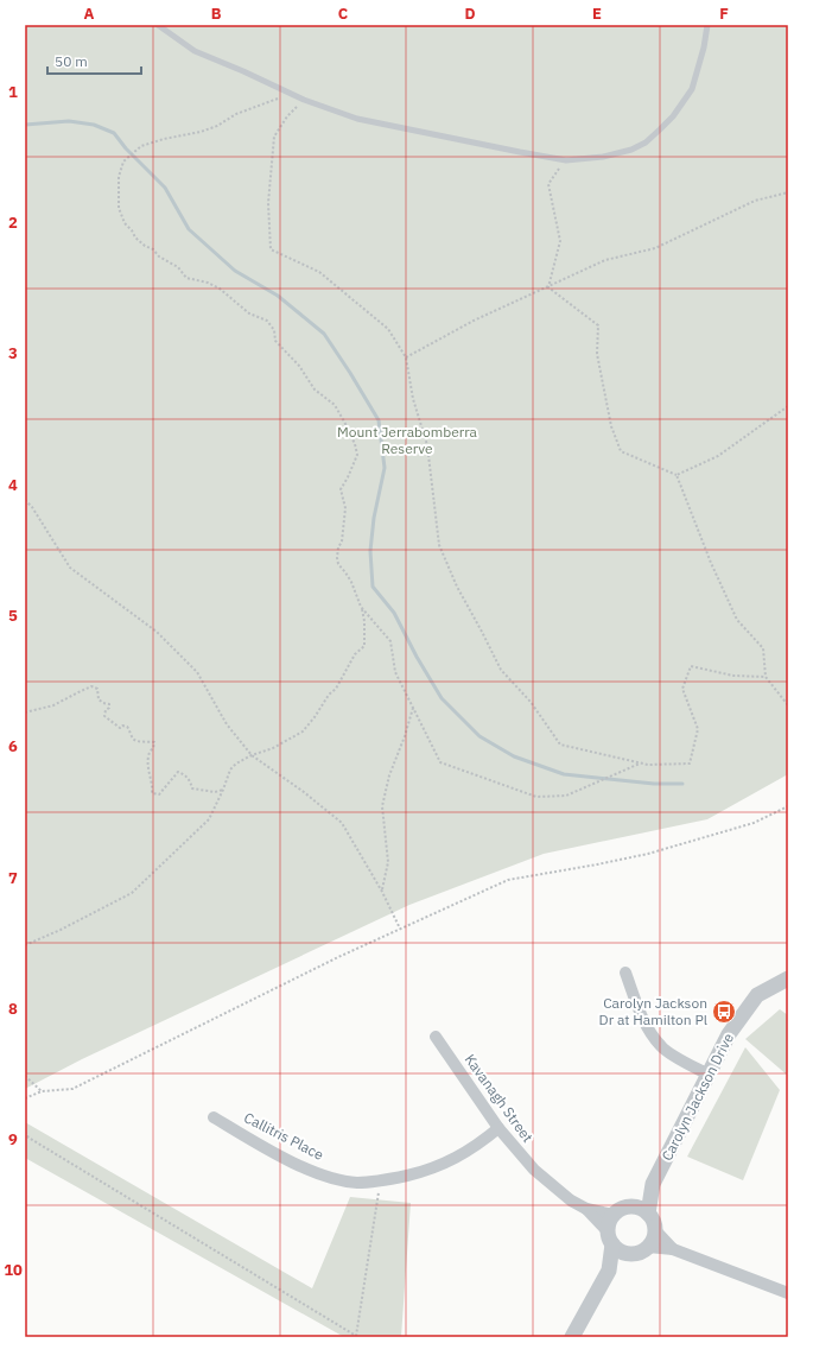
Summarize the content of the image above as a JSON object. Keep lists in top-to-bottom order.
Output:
{
  "streets": {
    "street": ["Carolyn Jackson Drive", "Kavanagh Street", "Callitris Place"]
  },
  "crossings": [
    ["Carolyn Jackson Drive", "Kavanagh Street"],
    ["Kavanagh Street", "Callitris Place"]
  ],
  "parks": ["Mount Jerrabomberra Reserve"],
  "places": {
    "bus stop": ["Carolyn Jackson Dr at Hamilton Pl"]
  },
  "scale_bar": "50 m",
  "grid": {
    "columns": [
      "A",
      "B",
      "C",
      "D",
      "E",
      "F"
    ],
    "rows": [
      "1",
      "2",
      "3",
      "4",
      "5",
      "6",
      "7",
      "8",
      "9",
      "10"
    ]
  }
}
